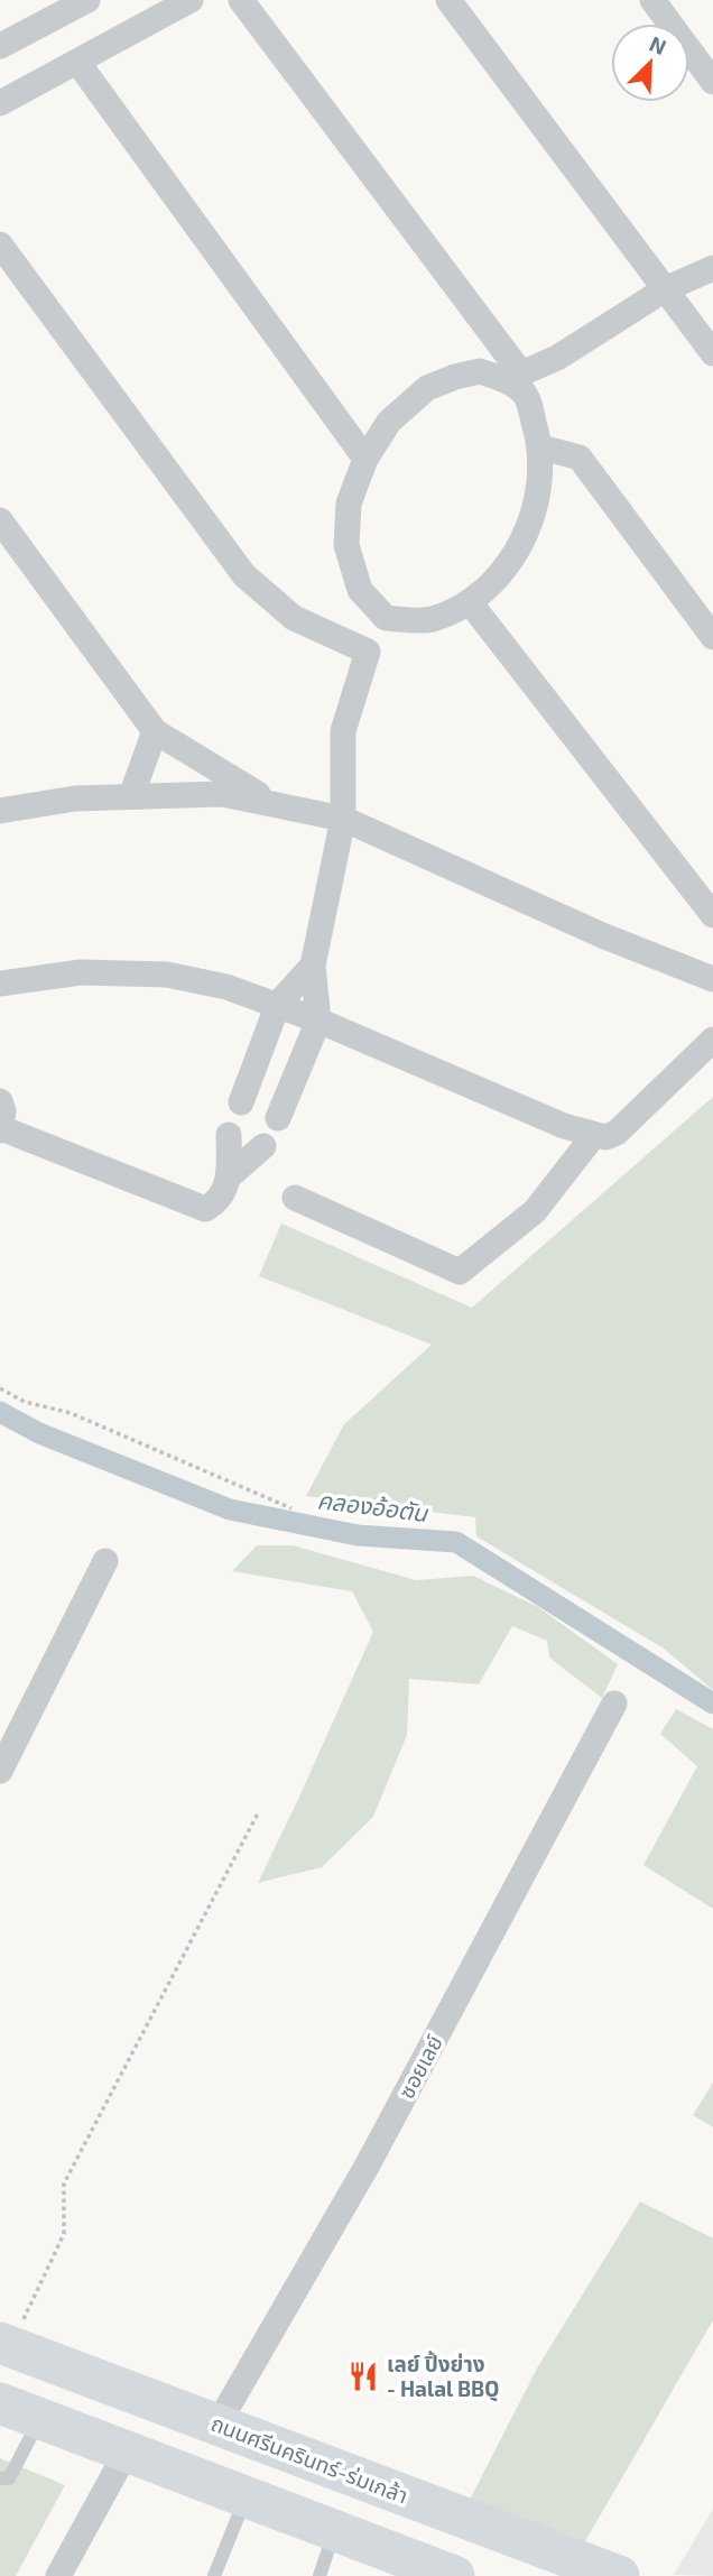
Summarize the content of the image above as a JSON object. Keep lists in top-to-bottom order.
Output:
{
  "streets": {
    "main road": ["ถนนศรีนครินทร์-ร่มเกล้า"],
    "street": ["ซอยเลย์"]
  },
  "crossings": [
    ["ซอยเลย์", "ถนนศรีนครินทร์-ร่มเกล้า"]
  ],
  "water": ["คลองอ้อตัน"],
  "places": {
    "restaurant": ["เลย์ ปิ้งย่าง - Halal BBQ"]
  },
  "north": "top right"
}
